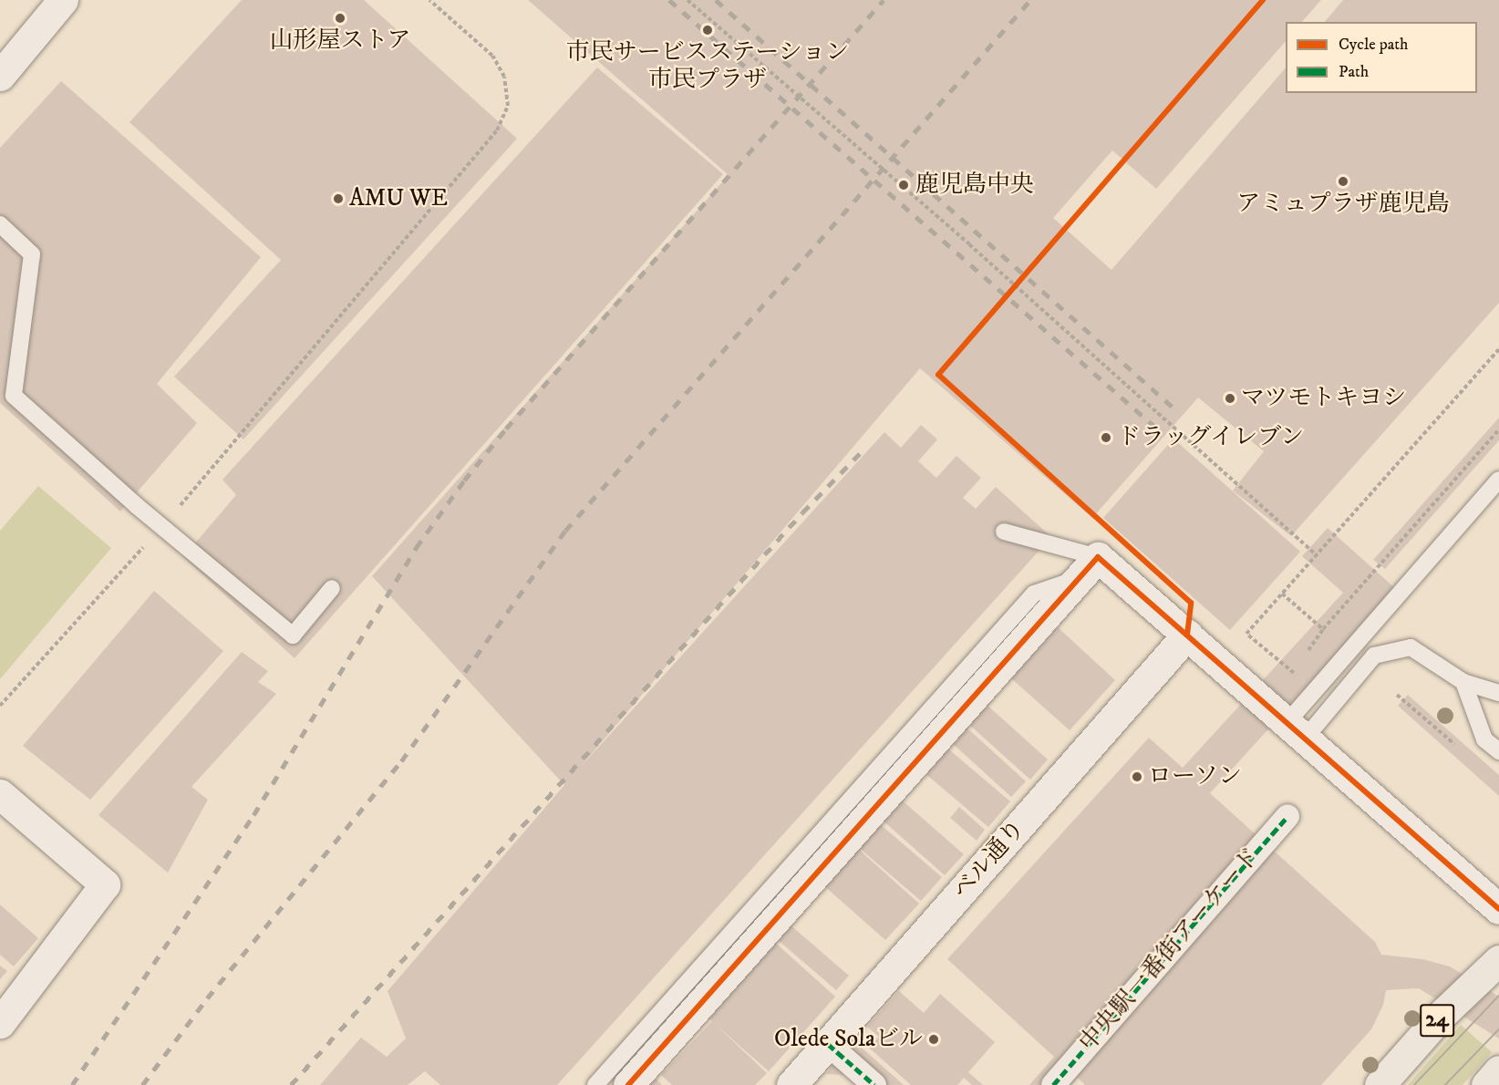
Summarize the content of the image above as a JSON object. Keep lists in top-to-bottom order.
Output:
{
  "streets": {
    "main road": ["24"],
    "street": ["ベル通り", "中央駅一番街アーケード"]
  },
  "places": [
    "山形屋ストア",
    "市民サービスステーション 市民プラザ",
    "アミュプラザ鹿児島",
    "鹿児島中央",
    "AMU WE",
    "マツモトキヨシ",
    "ドラッグイレブン",
    "ローソン",
    "Olede Solaビル"
  ],
  "legend": ["Cycle path", "Path"]
}
